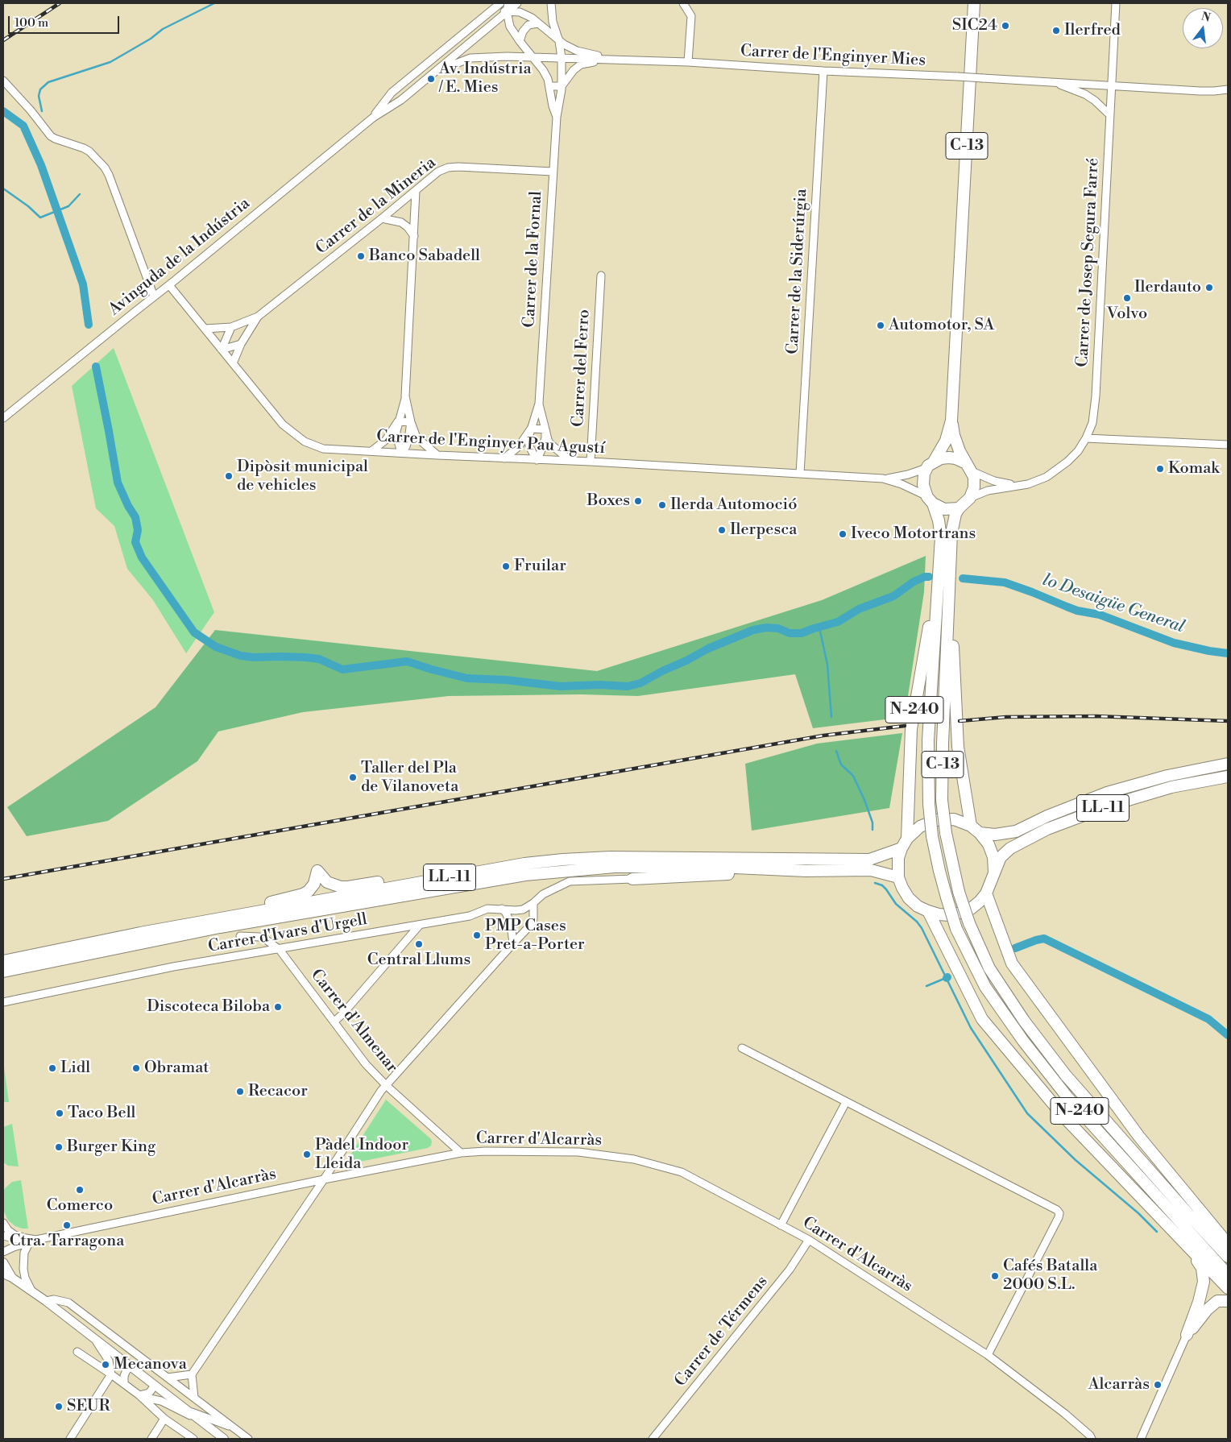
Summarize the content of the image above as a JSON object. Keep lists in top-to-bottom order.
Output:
{
  "streets": {
    "main road": ["C-13", "N-240", "LL-11"],
    "street": [
      "Carrer de l'Enginyer Mies",
      "Carrer de la Mineria",
      "Avinguda de la Indústria",
      "Carrer de la Fornal",
      "Carrer de Josep Segura Farré",
      "Carrer de la Siderúrgia",
      "Carrer del Ferro",
      "Carrer de l'Enginyer Pau Agustí",
      "Carrer d'Ivars d'Urgell",
      "Carrer d'Almenar",
      "Carrer d'Alcarràs",
      "Carrer de Térmens"
    ]
  },
  "crossings": [
    ["Carrer de l'Enginyer Mies", "Avinguda de la Indústria"],
    ["Carrer de l'Enginyer Mies", "Carrer de la Fornal"],
    ["Carrer de l'Enginyer Mies", "Carrer de Josep Segura Farré"],
    ["Carrer de l'Enginyer Mies", "Carrer de la Siderúrgia"],
    ["C-13", "Carrer de Josep Segura Farré"],
    ["C-13", "Carrer de l'Enginyer Pau Agustí"],
    ["C-13", "N-240"],
    ["Carrer de la Mineria", "Carrer de la Fornal"],
    ["Carrer de la Mineria", "Carrer de l'Enginyer Pau Agustí"],
    ["Avinguda de la Indústria", "Carrer de la Fornal"],
    ["Avinguda de la Indústria", "Carrer de l'Enginyer Pau Agustí"],
    ["Carrer de la Fornal", "Carrer de l'Enginyer Pau Agustí"],
    ["Carrer de Josep Segura Farré", "Carrer de l'Enginyer Pau Agustí"],
    ["Carrer de Josep Segura Farré", "N-240"],
    ["Carrer de la Siderúrgia", "Carrer de l'Enginyer Pau Agustí"],
    ["Carrer del Ferro", "Carrer de l'Enginyer Pau Agustí"],
    ["Carrer de l'Enginyer Pau Agustí", "N-240"],
    ["N-240", "LL-11"],
    ["Carrer d'Ivars d'Urgell", "Carrer d'Almenar"],
    ["Carrer d'Almenar", "Carrer d'Alcarràs"],
    ["Carrer d'Alcarràs", "Carrer de Térmens"]
  ],
  "water": ["lo Desaigüe General"],
  "places": [
    "SIC24",
    "Ilerfred",
    "Av. Indústria / E. Mies",
    "Banco Sabadell",
    "Ilerdauto",
    "Volvo",
    "Automotor, SA",
    "Komak",
    "Dipòsit municipal de vehicles",
    "Boxes",
    "Ilerda Automoció",
    "Ilerpesca",
    "Iveco Motortrans",
    "Fruilar",
    "Taller del Pla de Vilanoveta",
    "PMP Cases Pret-a-Porter",
    "Central Llums",
    "Discoteca Biloba",
    "Lidl",
    "Obramat",
    "Recacor",
    "Taco Bell",
    "Burger King",
    "Pàdel Indoor Lleida",
    "Comerco",
    "Ctra. Tarragona",
    "Cafés Batalla 2000 S.L.",
    "Mecanova",
    "Alcarràs",
    "SEUR"
  ],
  "scale_bar": "100 m",
  "north": "top"
}
